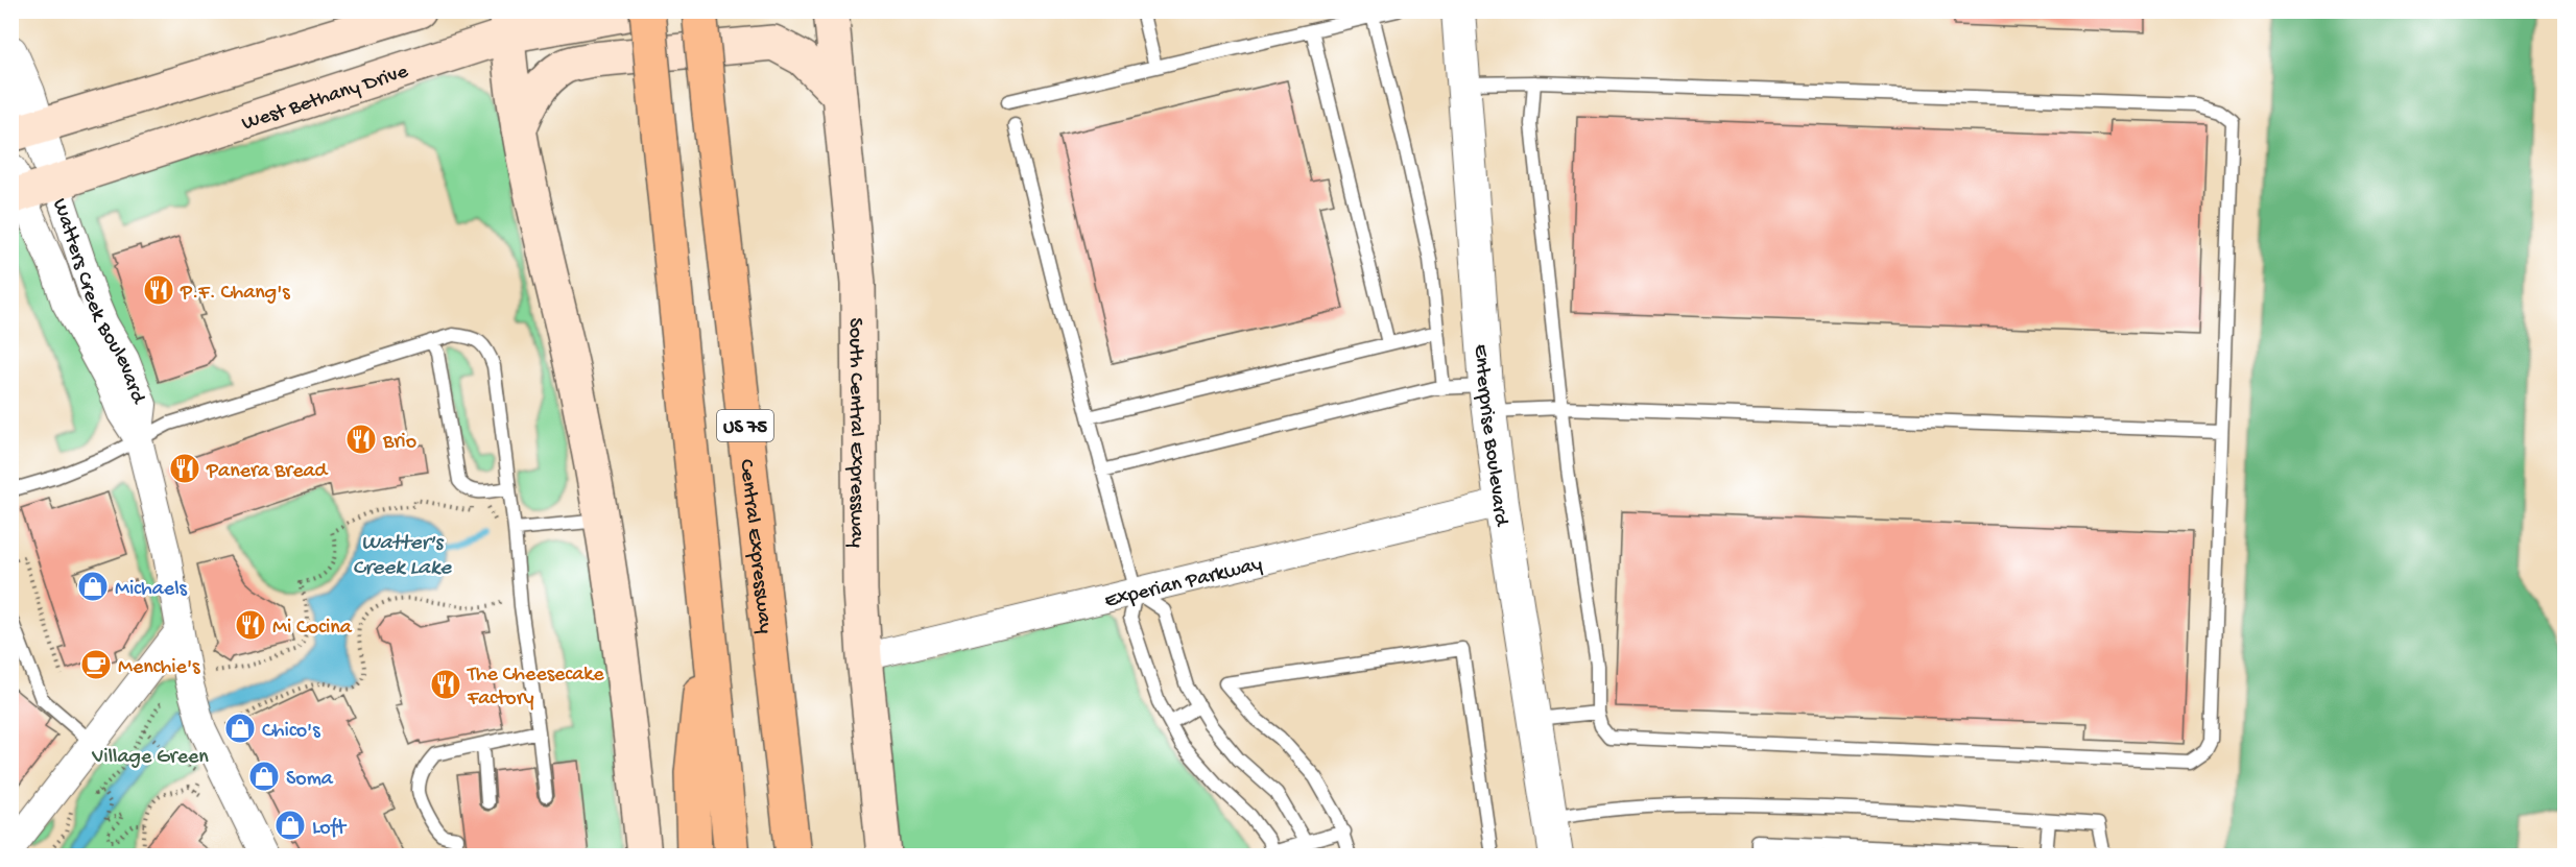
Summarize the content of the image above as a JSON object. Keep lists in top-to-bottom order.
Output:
{
  "streets": {
    "highway": ["US 75", "Central Expressway"],
    "main road": ["West Bethany Drive", "South Central Expressway"],
    "street": ["Watters Creek Boulevard", "Enterprise Boulevard", "Experian Parkway"]
  },
  "crossings": [
    ["West Bethany Drive", "Watters Creek Boulevard"],
    ["West Bethany Drive", "US 75"],
    ["South Central Expressway", "Experian Parkway"],
    ["Enterprise Boulevard", "Experian Parkway"]
  ],
  "water": ["Watter's Creek Lake"],
  "parks": ["Village Green"],
  "places": {
    "restaurant": [
      "P.F. Chang's",
      "Brio",
      "Panera Bread",
      "Mi Cocina",
      "The Cheesecake Factory"
    ],
    "shop": [
      "Michaels",
      "Chico's",
      "Soma",
      "Loft"
    ],
    "cafe": ["Menchie's"]
  }
}
